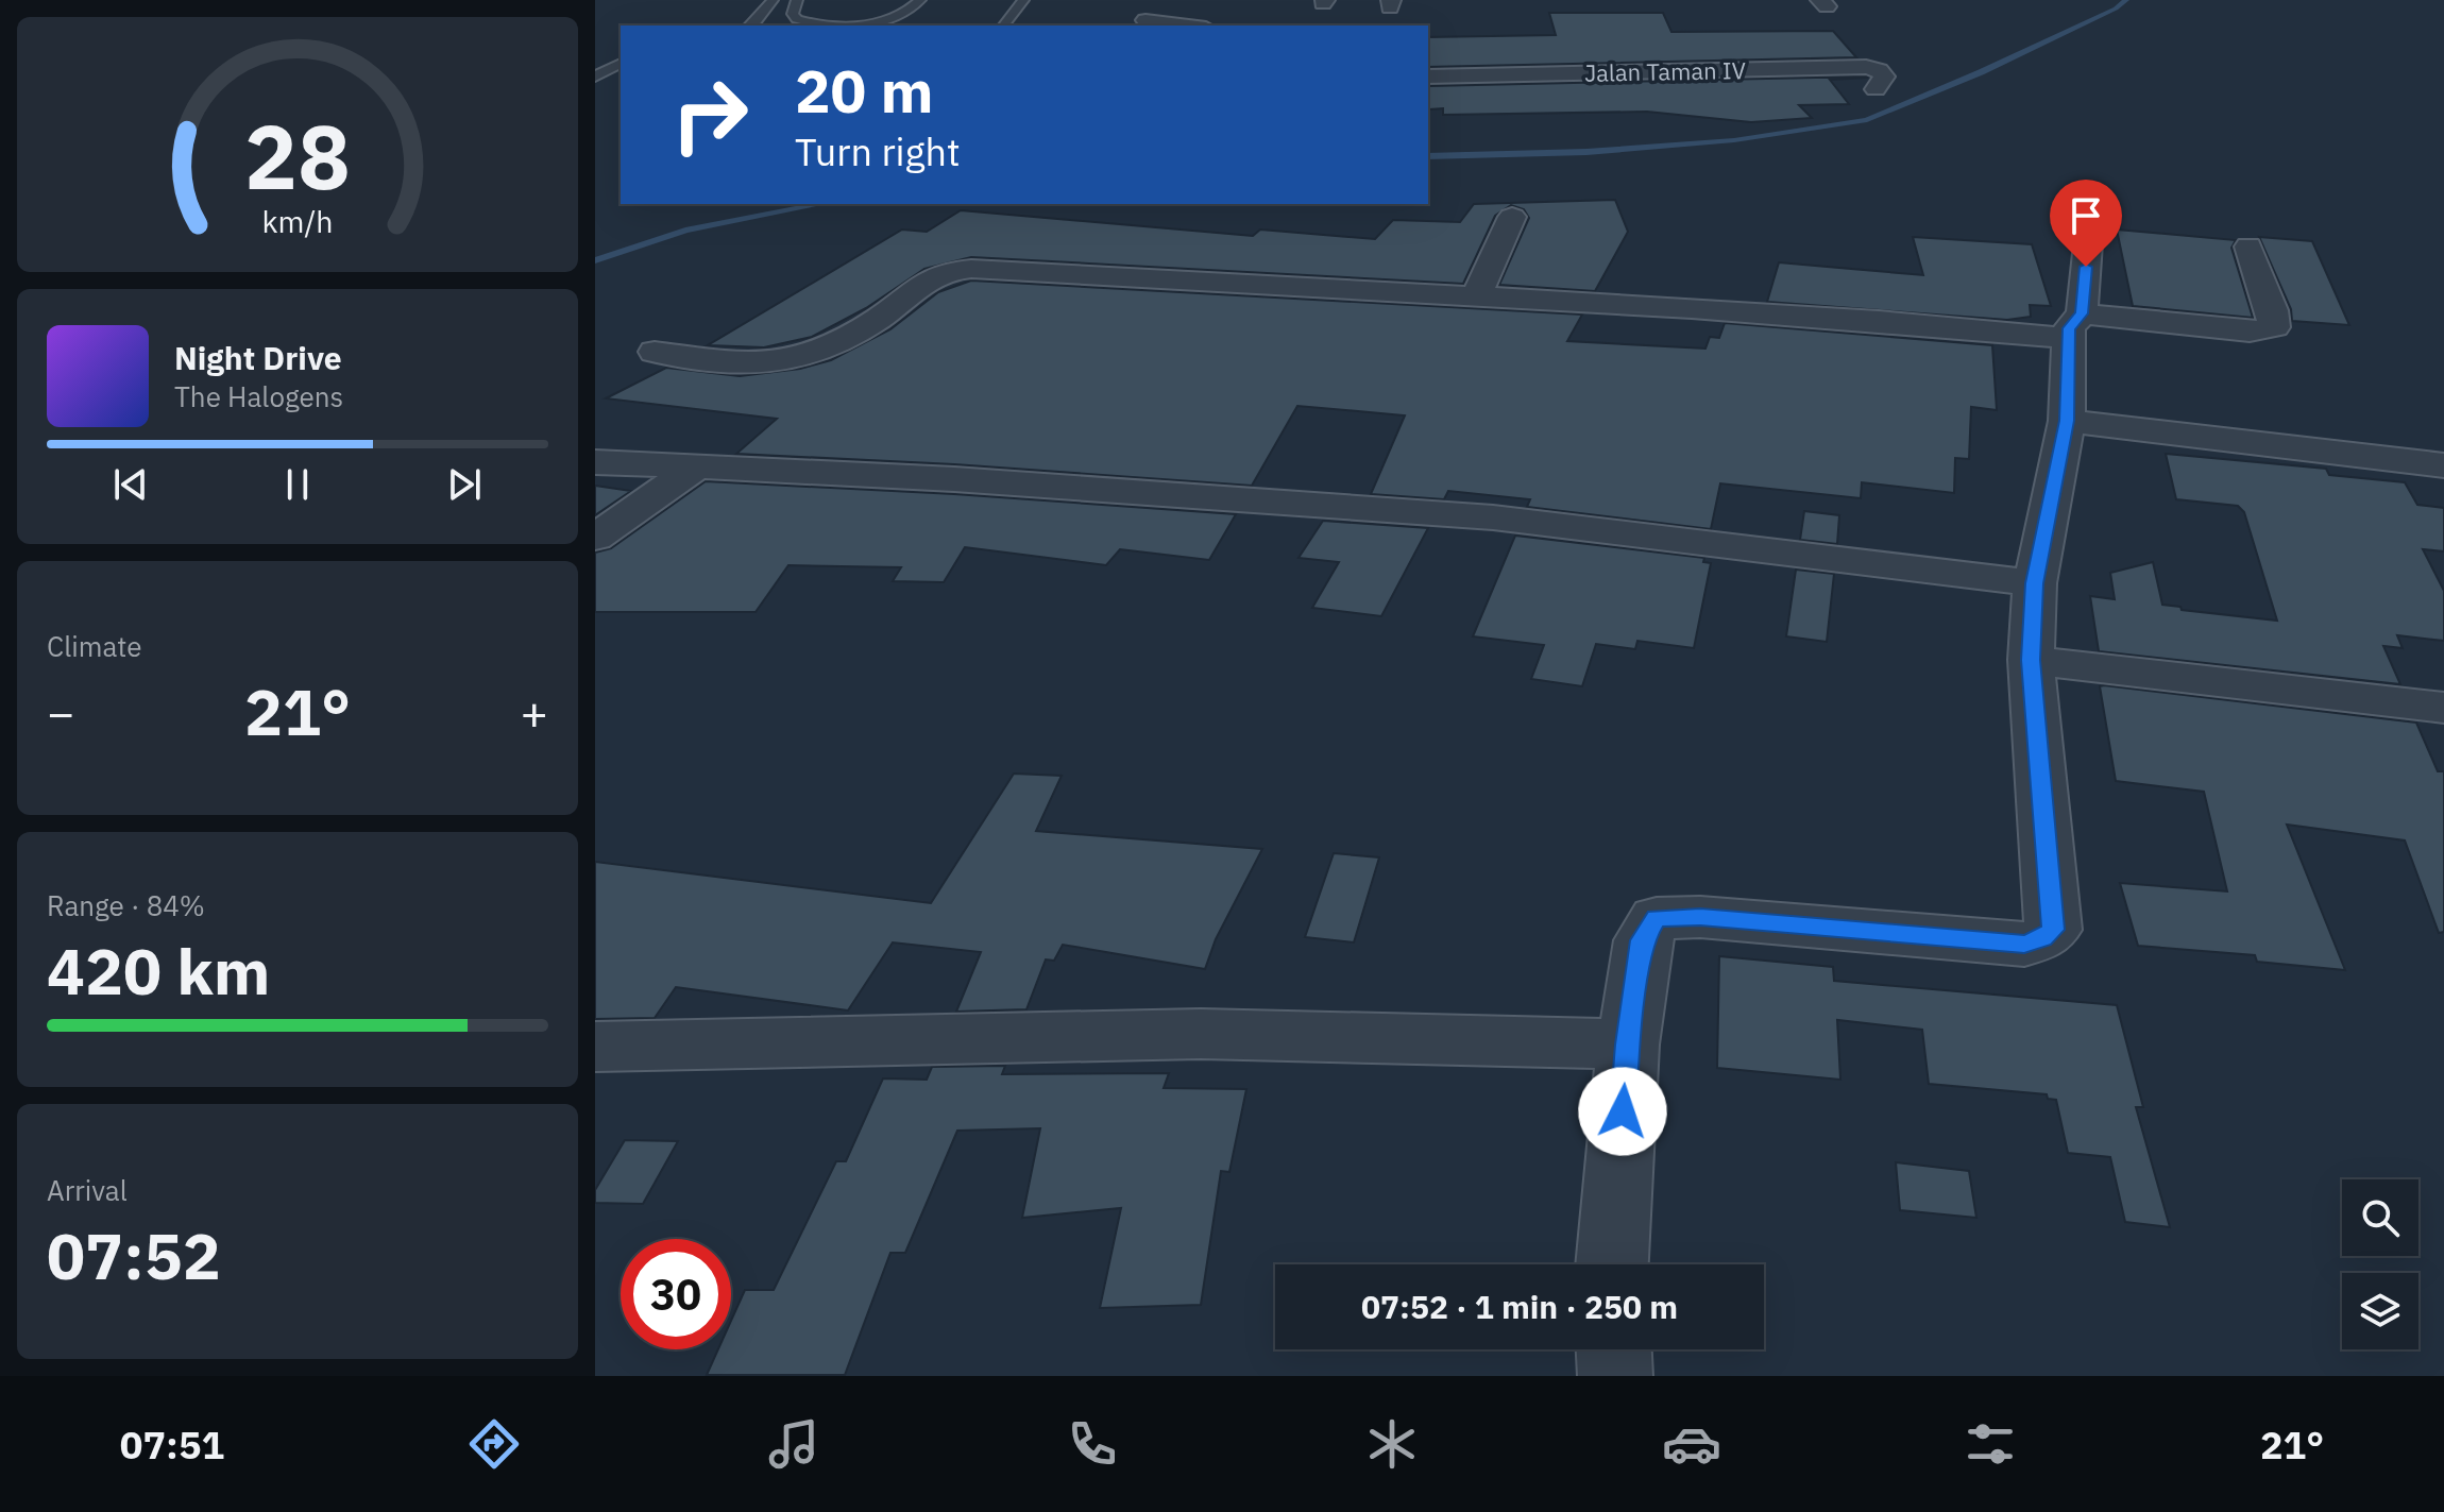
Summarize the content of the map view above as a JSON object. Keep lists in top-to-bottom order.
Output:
{
  "streets": {
    "street": ["Jalan Taman IV"]
  },
  "page": {
    "turn": ["20 m", "Turn right"],
    "song": ["Night Drive", "The Halogens"],
    "tile": [
      "Climate",
      ["Range · 84%", "420 km"],
      ["Arrival", "07:52"]
    ],
    "heat": ["−", "21°", "+"],
    "limit": "30",
    "trip": "07:52 · 1 min · 250 m",
    "tabs": ["07:51", "21°"],
    "gauge": ["28", "km/h"]
  }
}
